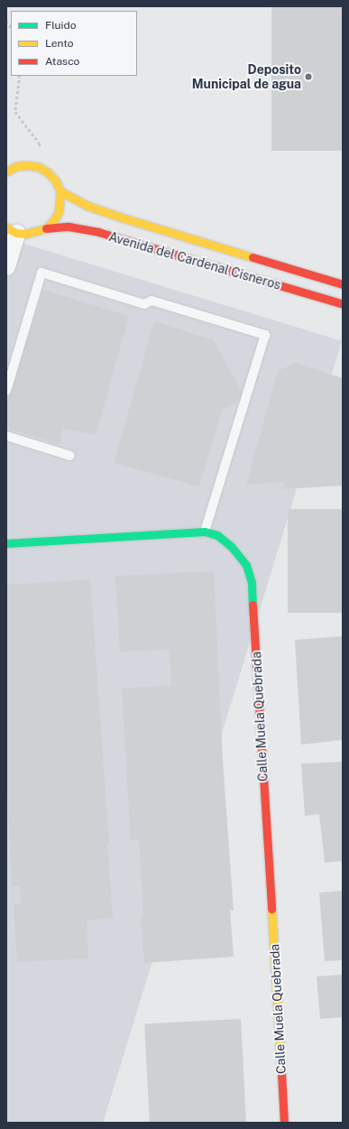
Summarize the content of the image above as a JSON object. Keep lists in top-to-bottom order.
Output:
{
  "streets": {
    "street": ["Avenida del Cardenal Cisneros", "Calle Muela Quebrada"]
  },
  "places": ["Deposito Municipal de agua"],
  "legend": ["Fluido", "Lento", "Atasco"]
}
